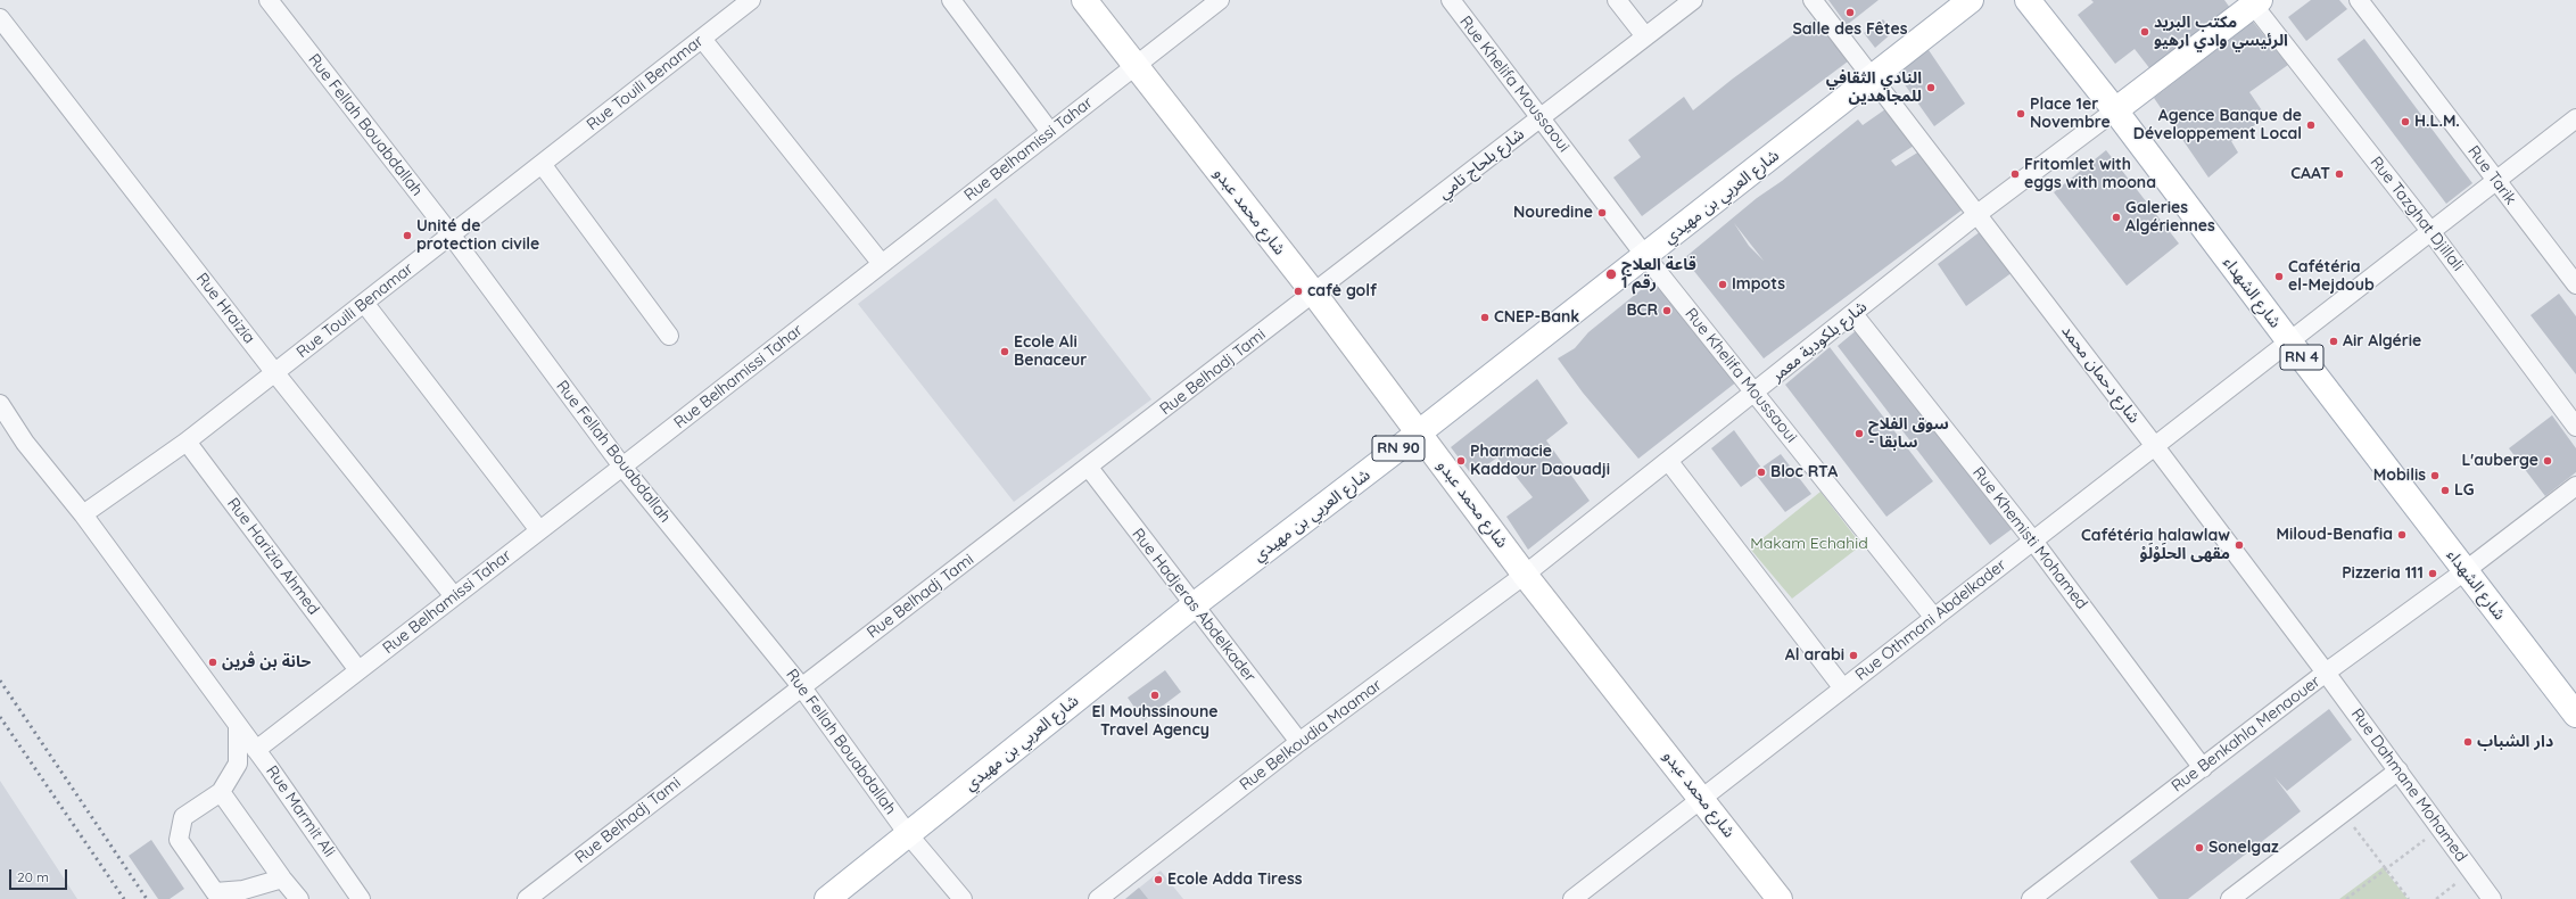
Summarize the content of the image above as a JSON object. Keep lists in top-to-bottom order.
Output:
{
  "streets": {
    "main road": [
      "شارع العربي بن مهيدي",
      "شارع محمد عبدو",
      "شارع الشهداء",
      "RN 4",
      "RN 90"
    ],
    "street": [
      "Rue Touili Benamar",
      "Rue Khelifa Moussaoui",
      "Rue Fellah Bouabdallah",
      "Rue Belhamissi Tahar",
      "شارع بلحاج تامي",
      "Rue Tarik",
      "Rue Tazghat Djillali",
      "Rue Hraizia",
      "شارع بلكودية معمر",
      "Rue Belhadj Tami",
      "شارع دحمان محمد",
      "Rue Khemisti Mohamed",
      "Rue Harizia Ahmed",
      "Rue Hadjeras Abdelkader",
      "Rue Othmani Abdelkader",
      "Rue Benkahla Menaouer",
      "Rue Belkoudia Maamar",
      "Rue Dahmane Mohamed",
      "Rue Marmit Ali"
    ]
  },
  "crossings": [
    ["Rue Touili Benamar", "Rue Fellah Bouabdallah"],
    ["Rue Touili Benamar", "Rue Hraizia"],
    ["Rue Touili Benamar", "Rue Harizia Ahmed"],
    ["Rue Touili Benamar", "Rue Marmit Ali"],
    ["Rue Khelifa Moussaoui", "شارع بلحاج تامي"],
    ["Rue Khelifa Moussaoui", "شارع العربي بن مهيدي"],
    ["Rue Khelifa Moussaoui", "شارع بلكودية معمر"],
    ["Rue Khelifa Moussaoui", "Rue Othmani Abdelkader"],
    ["Rue Fellah Bouabdallah", "Rue Belhamissi Tahar"],
    ["Rue Fellah Bouabdallah", "شارع العربي بن مهيدي"],
    ["Rue Fellah Bouabdallah", "Rue Belhadj Tami"],
    ["Rue Belhamissi Tahar", "شارع محمد عبدو"],
    ["Rue Belhamissi Tahar", "Rue Hraizia"],
    ["Rue Belhamissi Tahar", "Rue Harizia Ahmed"],
    ["Rue Belhamissi Tahar", "Rue Marmit Ali"],
    ["شارع بلحاج تامي", "شارع محمد عبدو"],
    ["شارع بلحاج تامي", "Rue Belhadj Tami"],
    ["Rue Tarik", "Rue Othmani Abdelkader"],
    ["شارع العربي بن مهيدي", "شارع محمد عبدو"],
    ["شارع العربي بن مهيدي", "شارع دحمان محمد"],
    ["شارع العربي بن مهيدي", "Rue Hadjeras Abdelkader"],
    ["شارع محمد عبدو", "شارع بلكودية معمر"],
    ["شارع محمد عبدو", "Rue Belhadj Tami"],
    ["شارع محمد عبدو", "Rue Othmani Abdelkader"],
    ["شارع محمد عبدو", "Rue Belkoudia Maamar"],
    ["Rue Tazghat Djillali", "Rue Othmani Abdelkader"],
    ["شارع الشهداء", "شارع بلكودية معمر"],
    ["شارع الشهداء", "Rue Othmani Abdelkader"],
    ["شارع الشهداء", "Rue Benkahla Menaouer"],
    ["شارع بلكودية معمر", "شارع دحمان محمد"],
    ["شارع بلكودية معمر", "Rue Khemisti Mohamed"],
    ["شارع بلكودية معمر", "Rue Belkoudia Maamar"],
    ["Rue Belhadj Tami", "Rue Hadjeras Abdelkader"],
    ["شارع دحمان محمد", "Rue Othmani Abdelkader"],
    ["شارع دحمان محمد", "Rue Benkahla Menaouer"],
    ["شارع دحمان محمد", "Rue Dahmane Mohamed"],
    ["Rue Khemisti Mohamed", "Rue Othmani Abdelkader"],
    ["Rue Khemisti Mohamed", "Rue Benkahla Menaouer"],
    ["Rue Hadjeras Abdelkader", "Rue Belkoudia Maamar"],
    ["Rue Benkahla Menaouer", "Rue Dahmane Mohamed"]
  ],
  "parks": ["Makam Echahid"],
  "places": [
    "Salle des Fêtes",
    "مكتب البريد الرئيسي وادي ارهيو",
    "النادي الثقافي للمجاهدين",
    "Place 1er Novembre",
    "H.L.M.",
    "Agence Banque de Développement Local",
    "Fritomlet with eggs with moona",
    "CAAT",
    "Nouredine",
    "Galeries Algériennes",
    "Unité de protection civile",
    "قاعة العلاج رقم 1",
    "Cafétéria el-Mejdoub",
    "Impots",
    "cafė golf",
    "BCR",
    "CNEP-Bank",
    "Air Algérie",
    "Ecole Ali Benaceur",
    "سوق الفلاح - سابقا",
    "Pharmacie Kaddour Daouadji",
    "L'auberge",
    "Bloc RTA",
    "Mobilis",
    "LG",
    "Miloud-Benafia",
    "Cafétéria halawlaw مقهى الحلَوْلَوْ",
    "Pizzeria 111",
    "Al arabi",
    "حانة بن ڨرين",
    "El Mouhssinoune Travel Agency",
    "دار الشباب",
    "Sonelgaz",
    "Ecole Adda Tiress"
  ],
  "scale_bar": "20 m"
}
